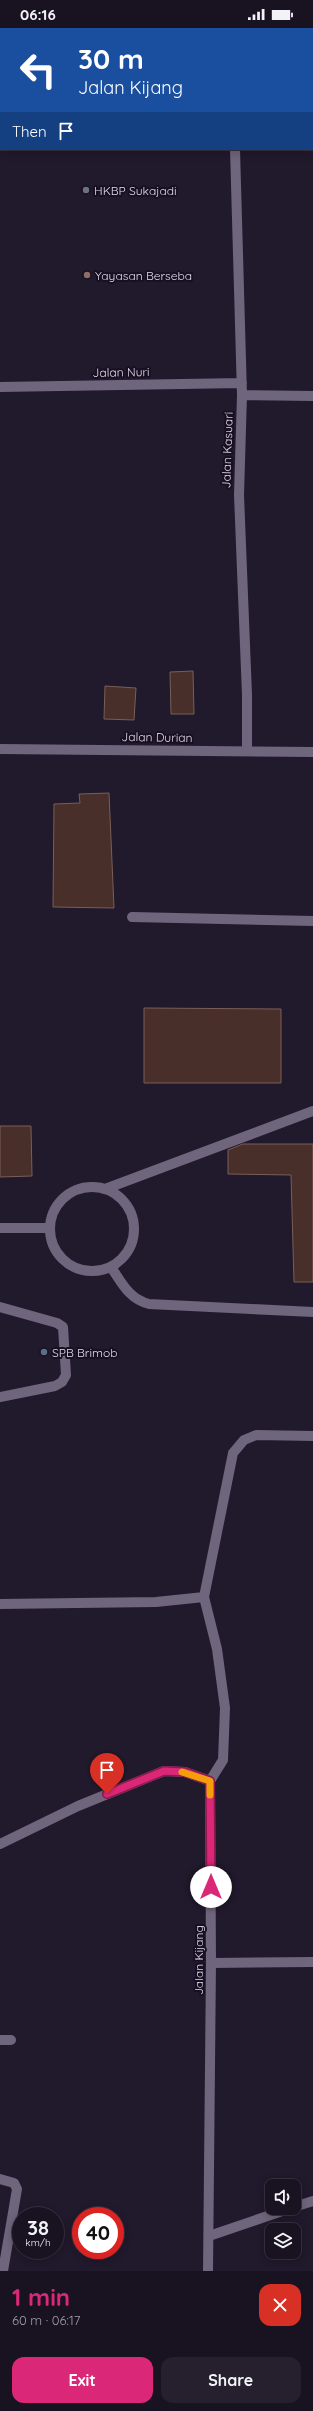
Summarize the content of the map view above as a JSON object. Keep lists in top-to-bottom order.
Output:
{
  "streets": {
    "street": [
      "Jalan Nuri",
      "Jalan Kasuari",
      "Jalan Durian",
      "Jalan Kijang"
    ]
  },
  "crossings": [
    ["Jalan Nuri", "Jalan Kasuari"],
    ["Jalan Kasuari", "Jalan Durian"]
  ],
  "places": ["HKBP Sukajadi", "Yayasan Berseba", "SPB Brimob"],
  "page": {
    "status": "06:16",
    "turn": ["30 m", "Jalan Kijang"],
    "then": "Then",
    "speed": "38 km/h",
    "limit": "40",
    "heading": ["1 min", "60 m · 06:17"],
    "buttons": ["Exit", "Share"]
  }
}
